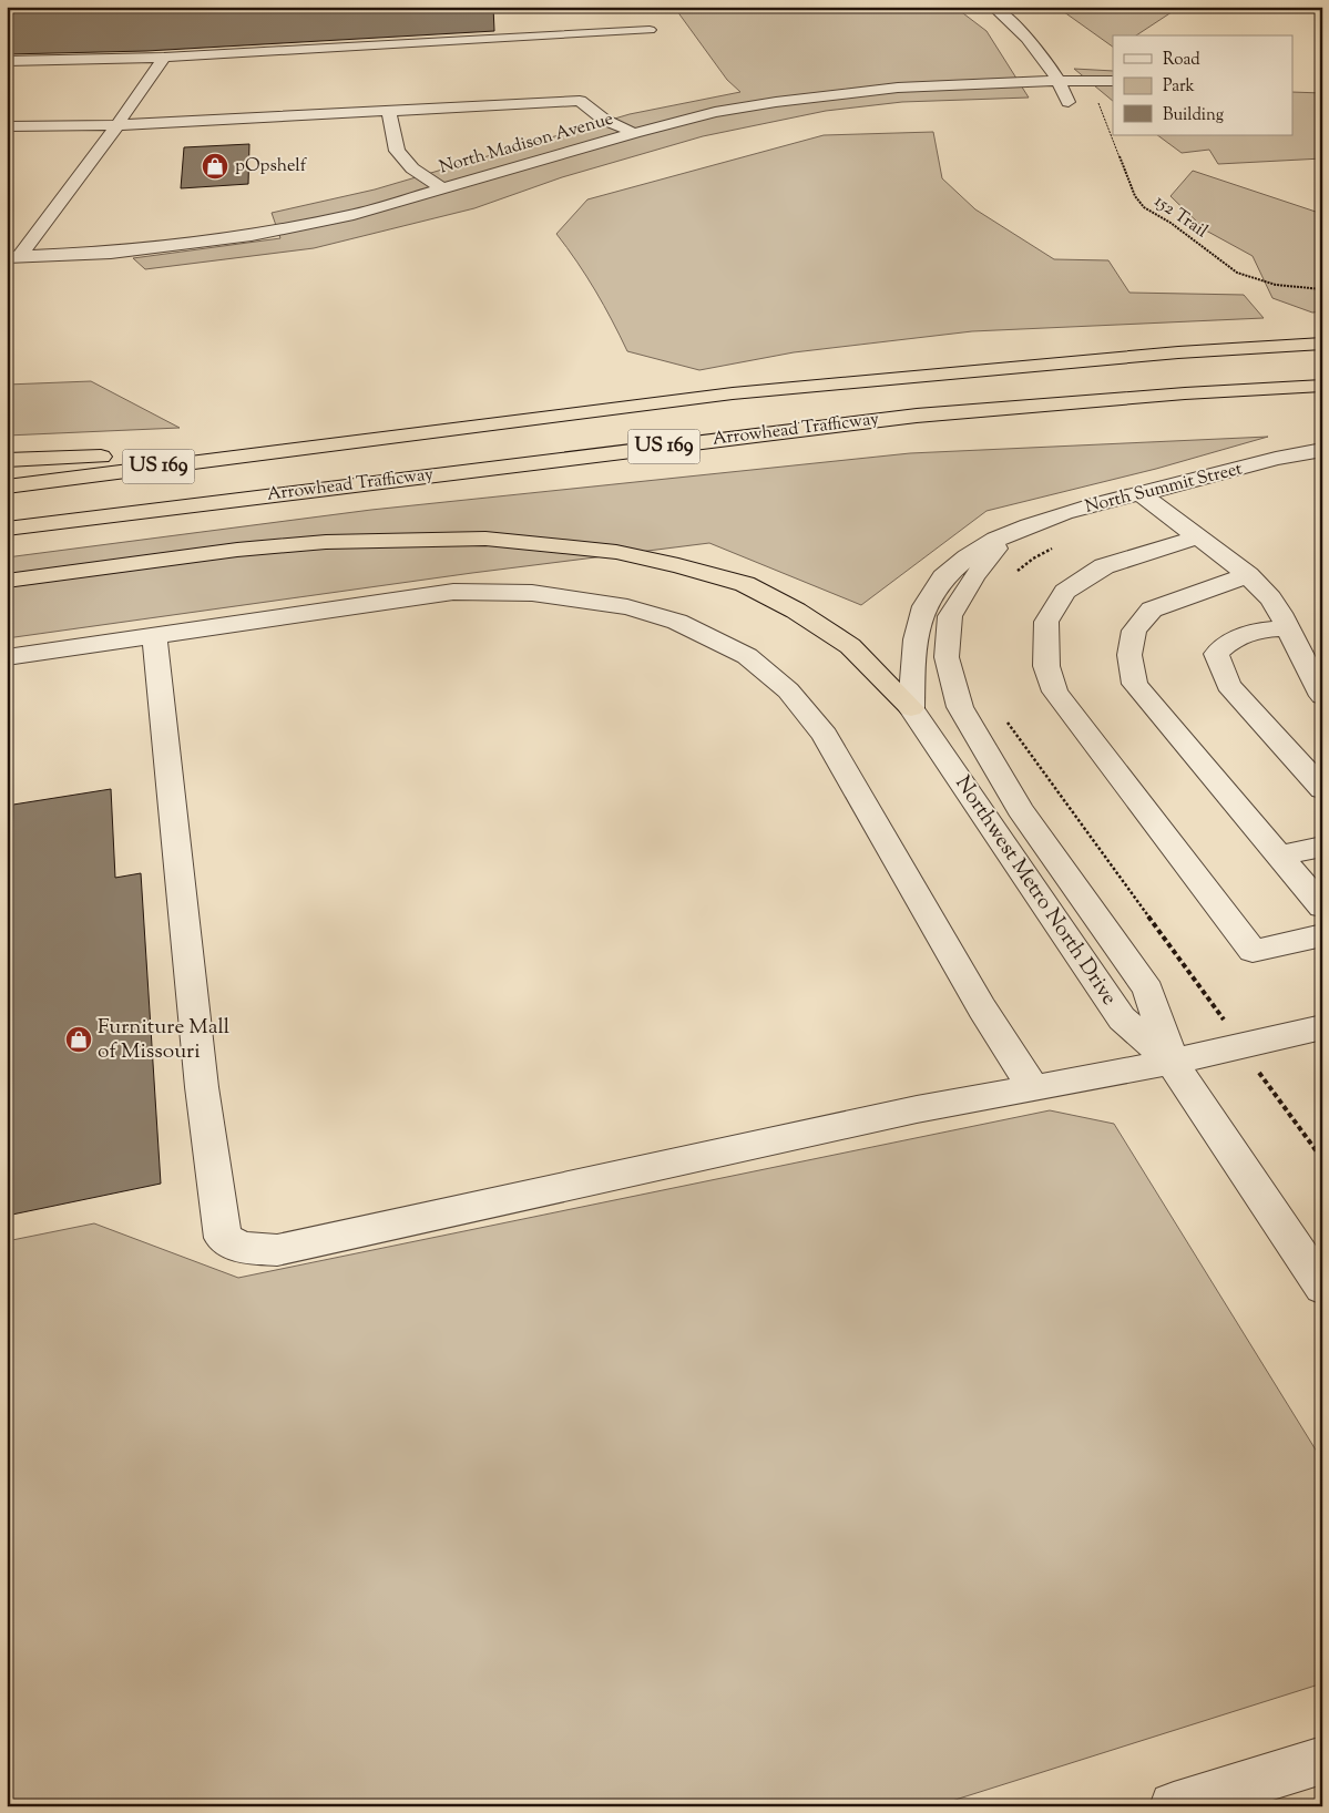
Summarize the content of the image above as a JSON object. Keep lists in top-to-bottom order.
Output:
{
  "streets": {
    "highway": ["Arrowhead Trafficway", "US 169"],
    "street": ["North Madison Avenue", "North Summit Street", "Northwest Metro North Drive"],
    "path": ["152 Trail"]
  },
  "crossings": [
    ["North Summit Street", "Northwest Metro North Drive"]
  ],
  "places": {
    "shop": ["pOpshelf", "Furniture Mall of Missouri"]
  },
  "legend": ["Road", "Park", "Building"]
}
